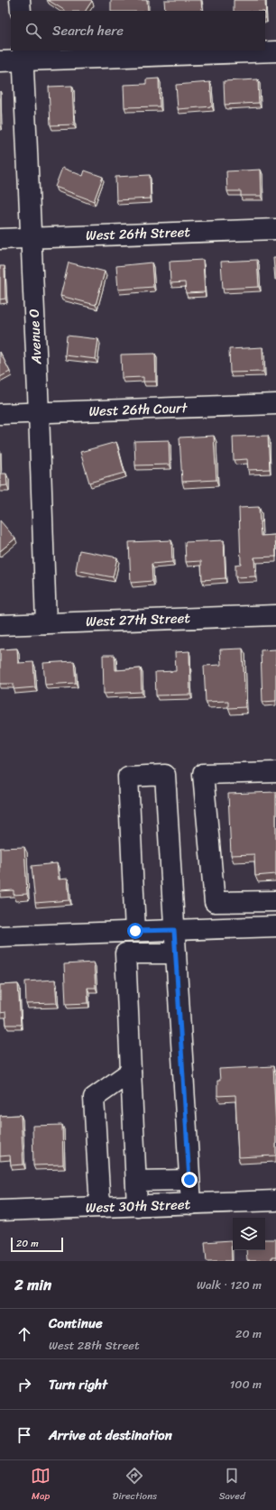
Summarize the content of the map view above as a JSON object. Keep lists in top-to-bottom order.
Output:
{
  "streets": {
    "street": [
      "West 26th Street",
      "Avenue O",
      "West 26th Court",
      "West 27th Street",
      "West 30th Street"
    ]
  },
  "crossings": [
    ["West 26th Street", "Avenue O"],
    ["Avenue O", "West 26th Court"],
    ["Avenue O", "West 27th Street"]
  ],
  "scale_bar": "20 m",
  "page": {
    "search": "Search here",
    "scale": "20 m",
    "heading": ["2 min", "Walk · 120 m"],
    "list": [
      ["Continue", "West 28th Street", "20 m"],
      ["Turn right", "100 m"],
      "Arrive at destination"
    ],
    "nav": ["Map", "Directions", "Saved"]
  }
}
